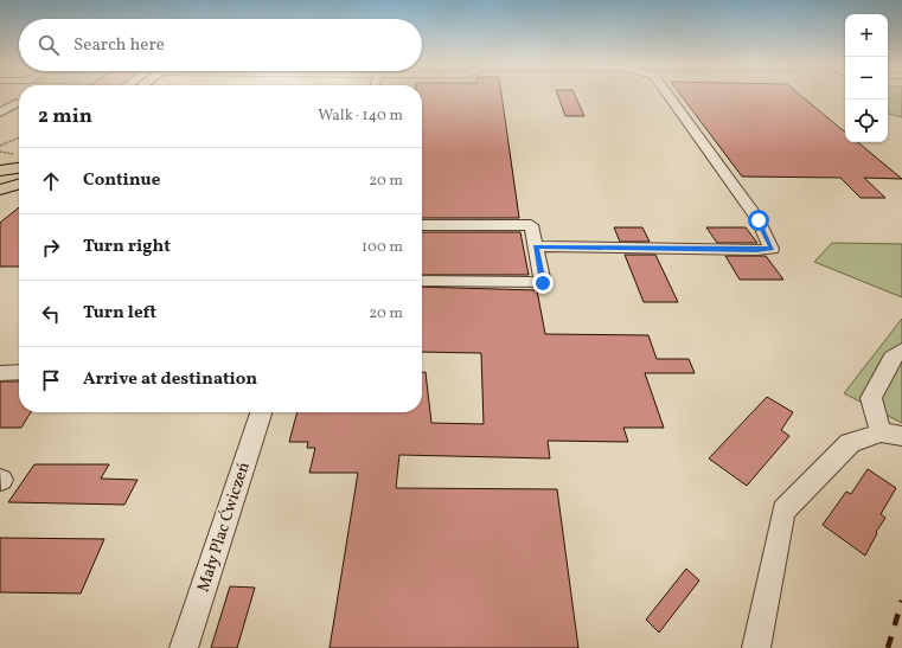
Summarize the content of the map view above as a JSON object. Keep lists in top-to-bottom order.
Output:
{
  "streets": {
    "street": ["Mały Plac Ćwiczeń"]
  },
  "page": {
    "map_buttons": ["+", "−"],
    "search": "Search here",
    "heading": ["2 min", "Walk · 140 m"],
    "list": [
      ["Continue", "20 m"],
      ["Turn right", "100 m"],
      ["Turn left", "20 m"],
      "Arrive at destination"
    ]
  }
}
